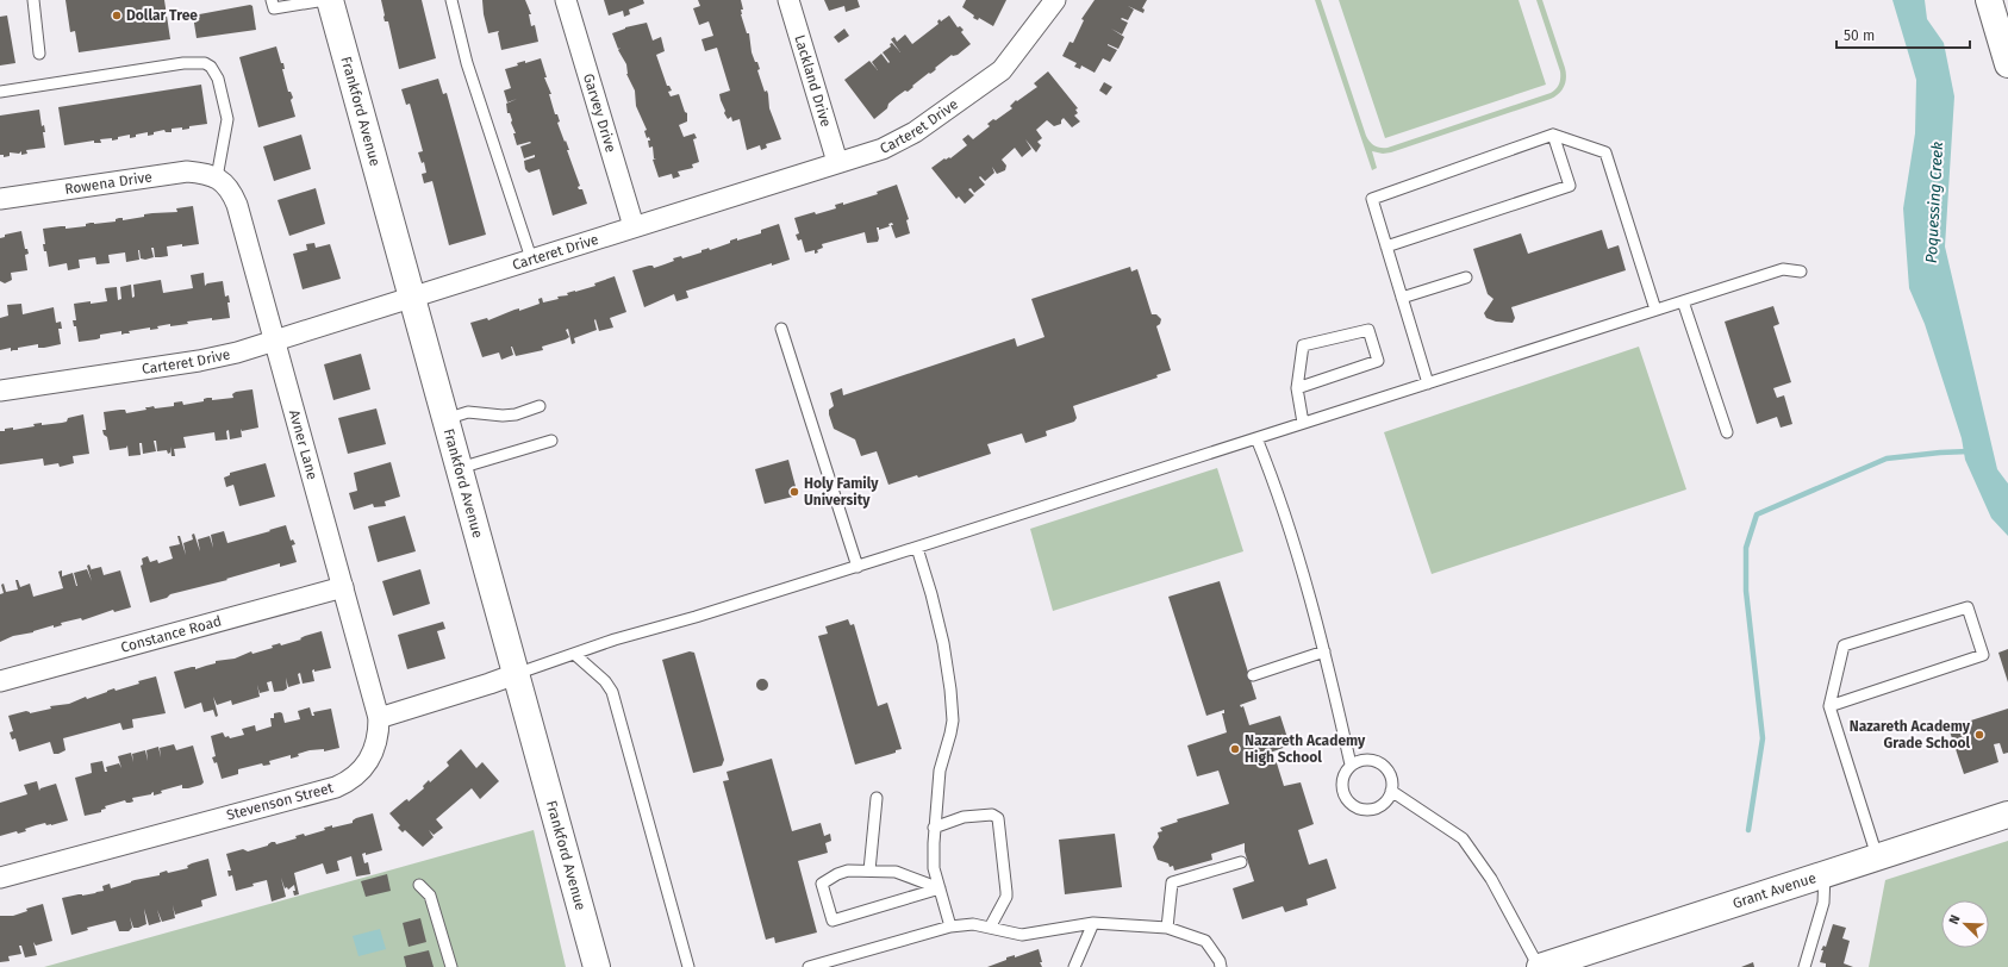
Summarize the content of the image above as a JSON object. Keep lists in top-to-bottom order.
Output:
{
  "streets": {
    "main road": ["Frankford Avenue", "Grant Avenue"],
    "street": [
      "Lackland Drive",
      "Garvey Drive",
      "Carteret Drive",
      "Rowena Drive",
      "Avner Lane",
      "Constance Road",
      "Stevenson Street"
    ]
  },
  "crossings": [
    ["Lackland Drive", "Carteret Drive"],
    ["Frankford Avenue", "Carteret Drive"],
    ["Garvey Drive", "Carteret Drive"],
    ["Carteret Drive", "Avner Lane"],
    ["Rowena Drive", "Avner Lane"],
    ["Avner Lane", "Constance Road"],
    ["Avner Lane", "Stevenson Street"]
  ],
  "water": ["Poquessing Creek"],
  "places": [
    "Dollar Tree",
    "Holy Family University",
    "Nazareth Academy Grade School",
    "Nazareth Academy High School"
  ],
  "scale_bar": "50 m",
  "north": "top left"
}
